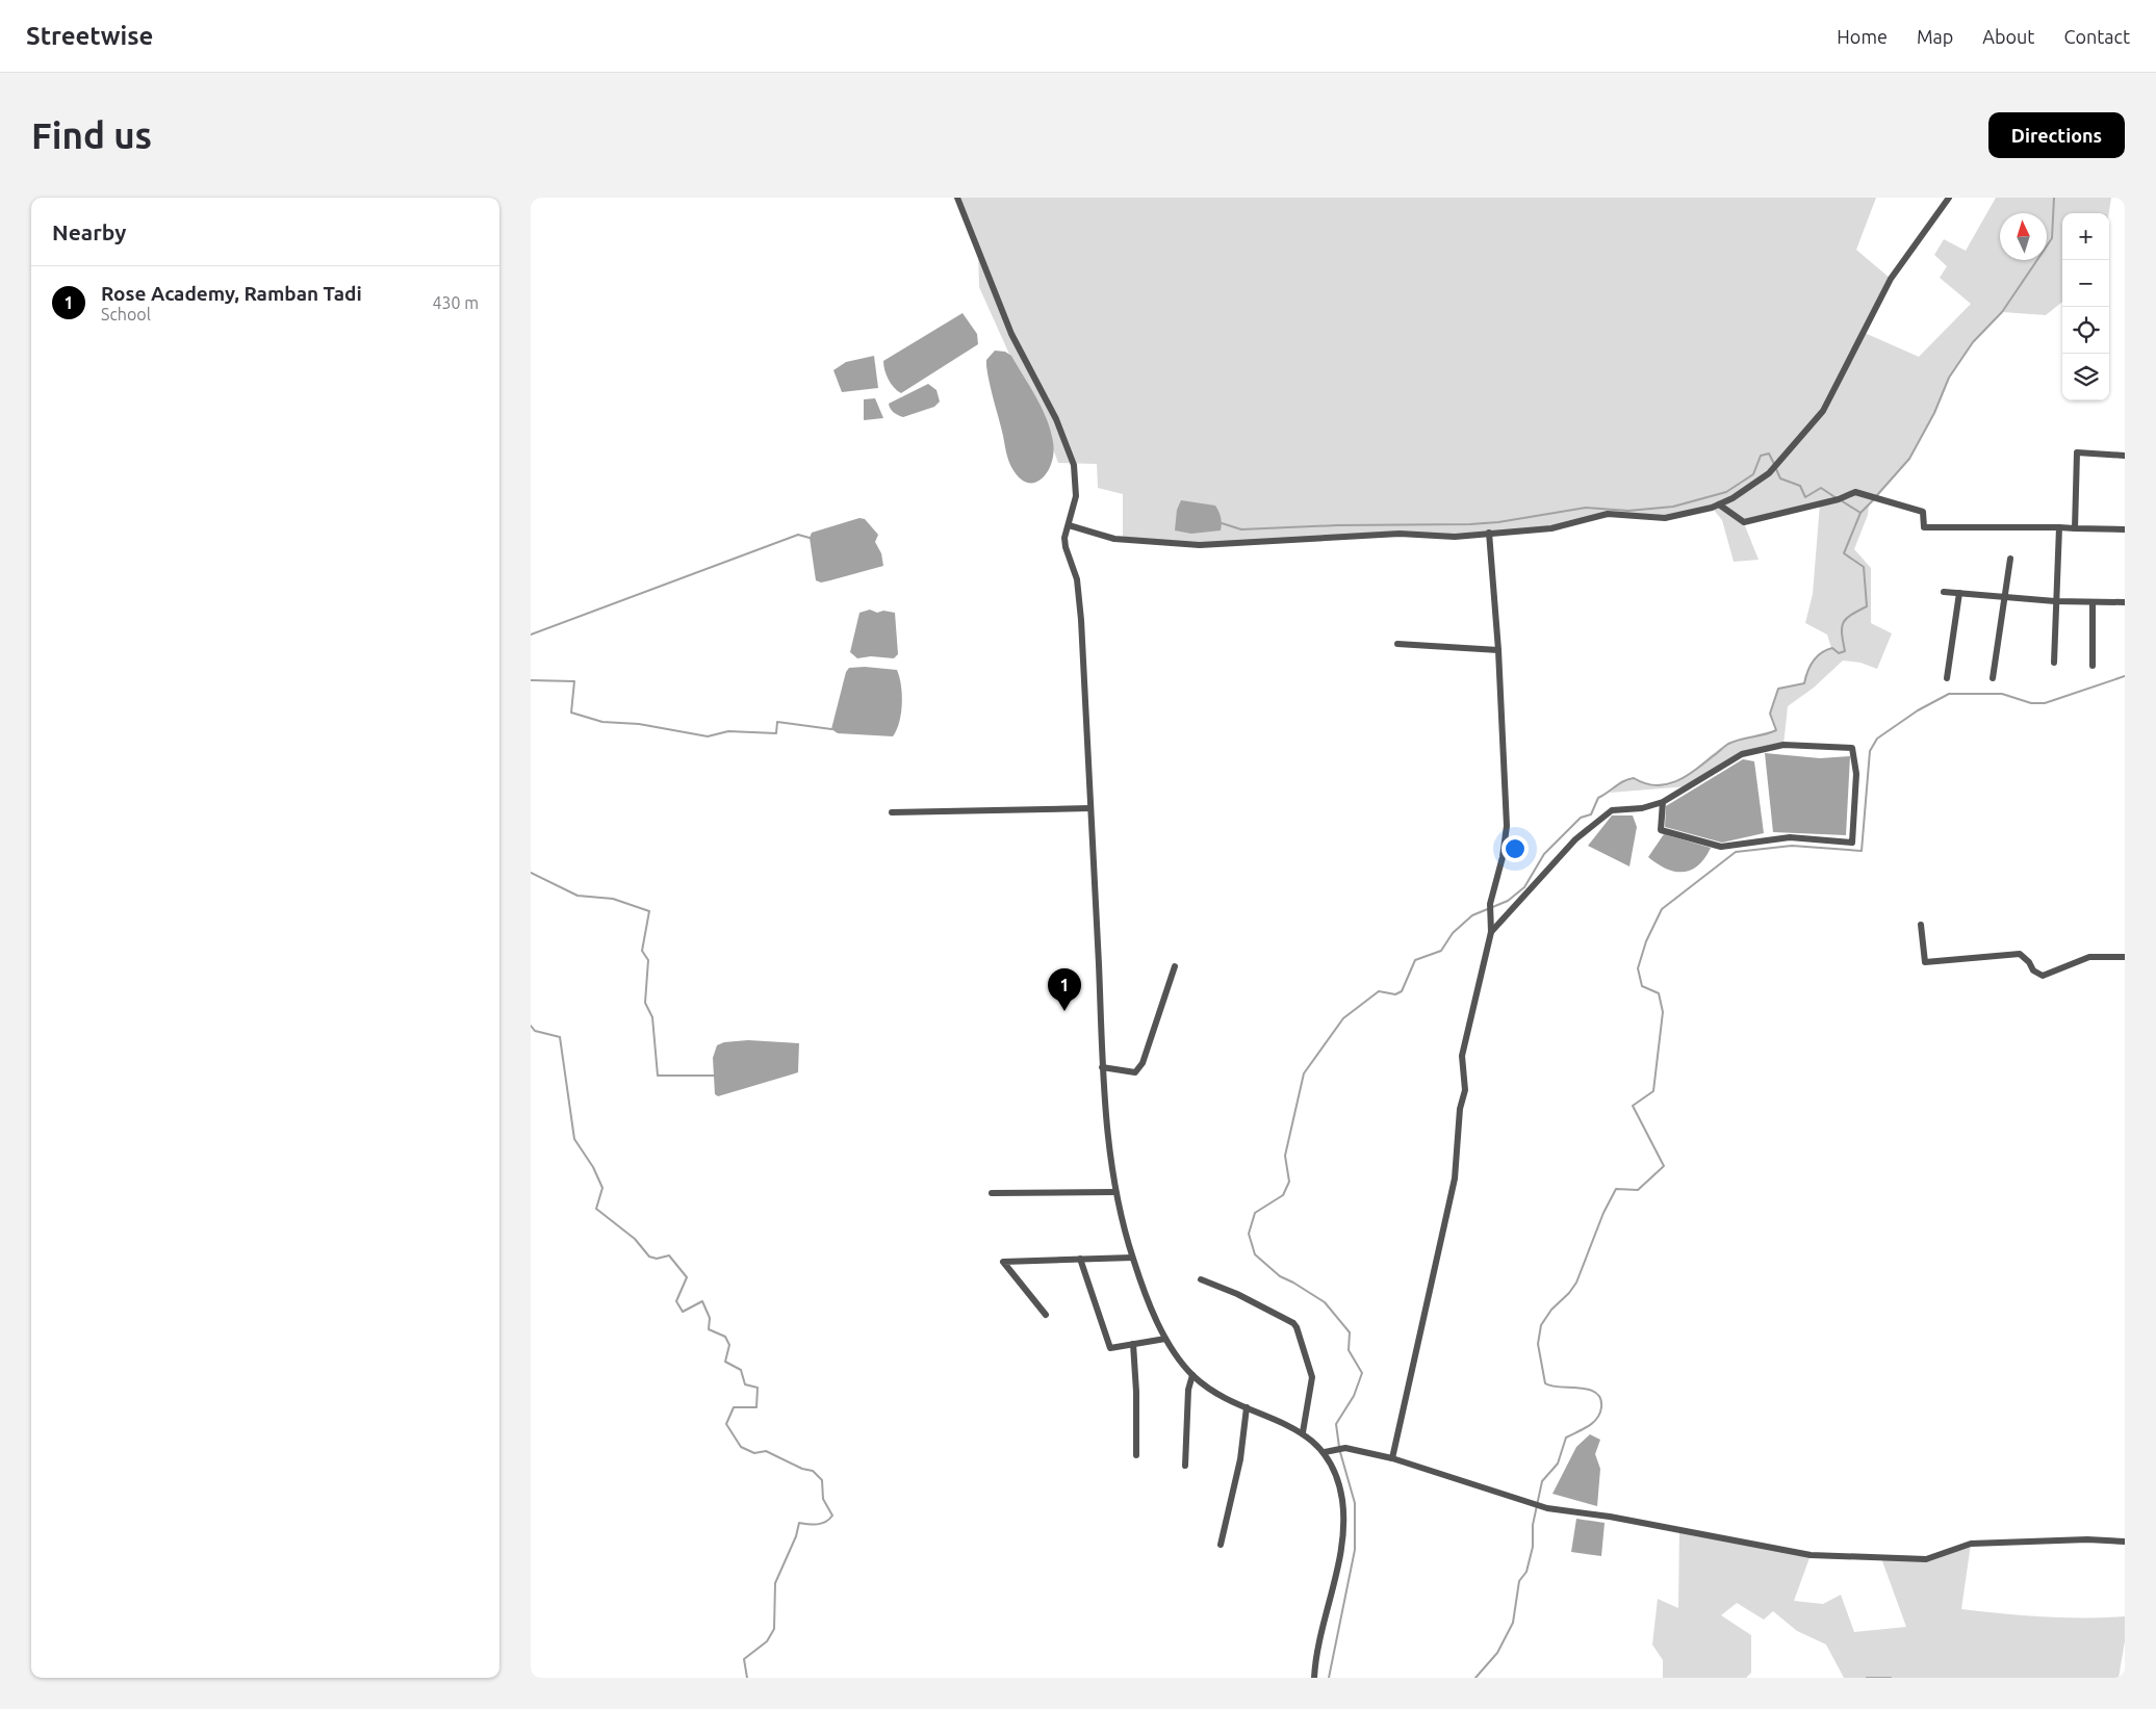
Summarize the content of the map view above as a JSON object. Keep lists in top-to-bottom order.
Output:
{
  "north": "top",
  "page": {
    "header": "Streetwise",
    "nav": [
      "Home",
      "Map",
      "About",
      "Contact"
    ],
    "buttons": "Directions",
    "title": "Find us",
    "heading": "Nearby",
    "map_buttons": ["+", "−"],
    "list": [
      {
        "mark": "1",
        "name": "Rose Academy, Ramban Tadi",
        "note": "School",
        "value": "430 m"
      }
    ],
    "pins": "1"
  }
}
